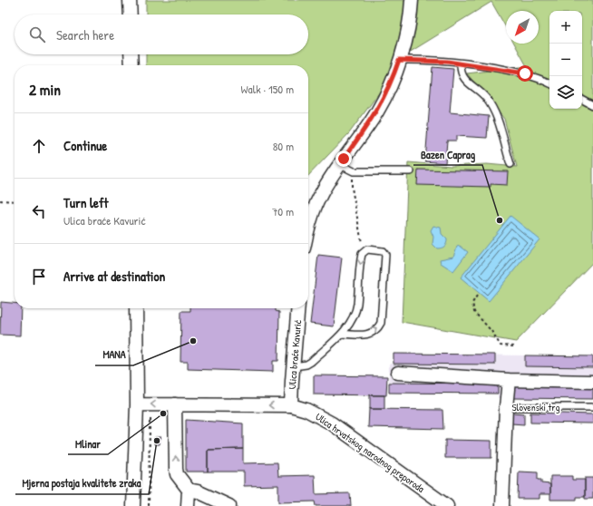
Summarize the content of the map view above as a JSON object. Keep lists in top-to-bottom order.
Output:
{
  "streets": {
    "street": ["Ulica braće Kavurić", "Slovenski trg", "Ulica hrvatskog narodnog preporoda"]
  },
  "crossings": [
    ["Ulica braće Kavurić", "Ulica hrvatskog narodnog preporoda"]
  ],
  "one_way": ["Ulica hrvatskog narodnog preporoda"],
  "places": [
    "Bazen Caprag",
    "MANA",
    "Mlinar",
    "Mjerna postaja kvalitete zraka"
  ],
  "north": "bottom left",
  "page": {
    "map_buttons": ["+", "−"],
    "search": "Search here",
    "heading": ["2 min", "Walk · 150 m"],
    "list": [
      ["Continue", "80 m"],
      ["Turn left", "Ulica braće Kavurić", "70 m"],
      "Arrive at destination"
    ]
  }
}
